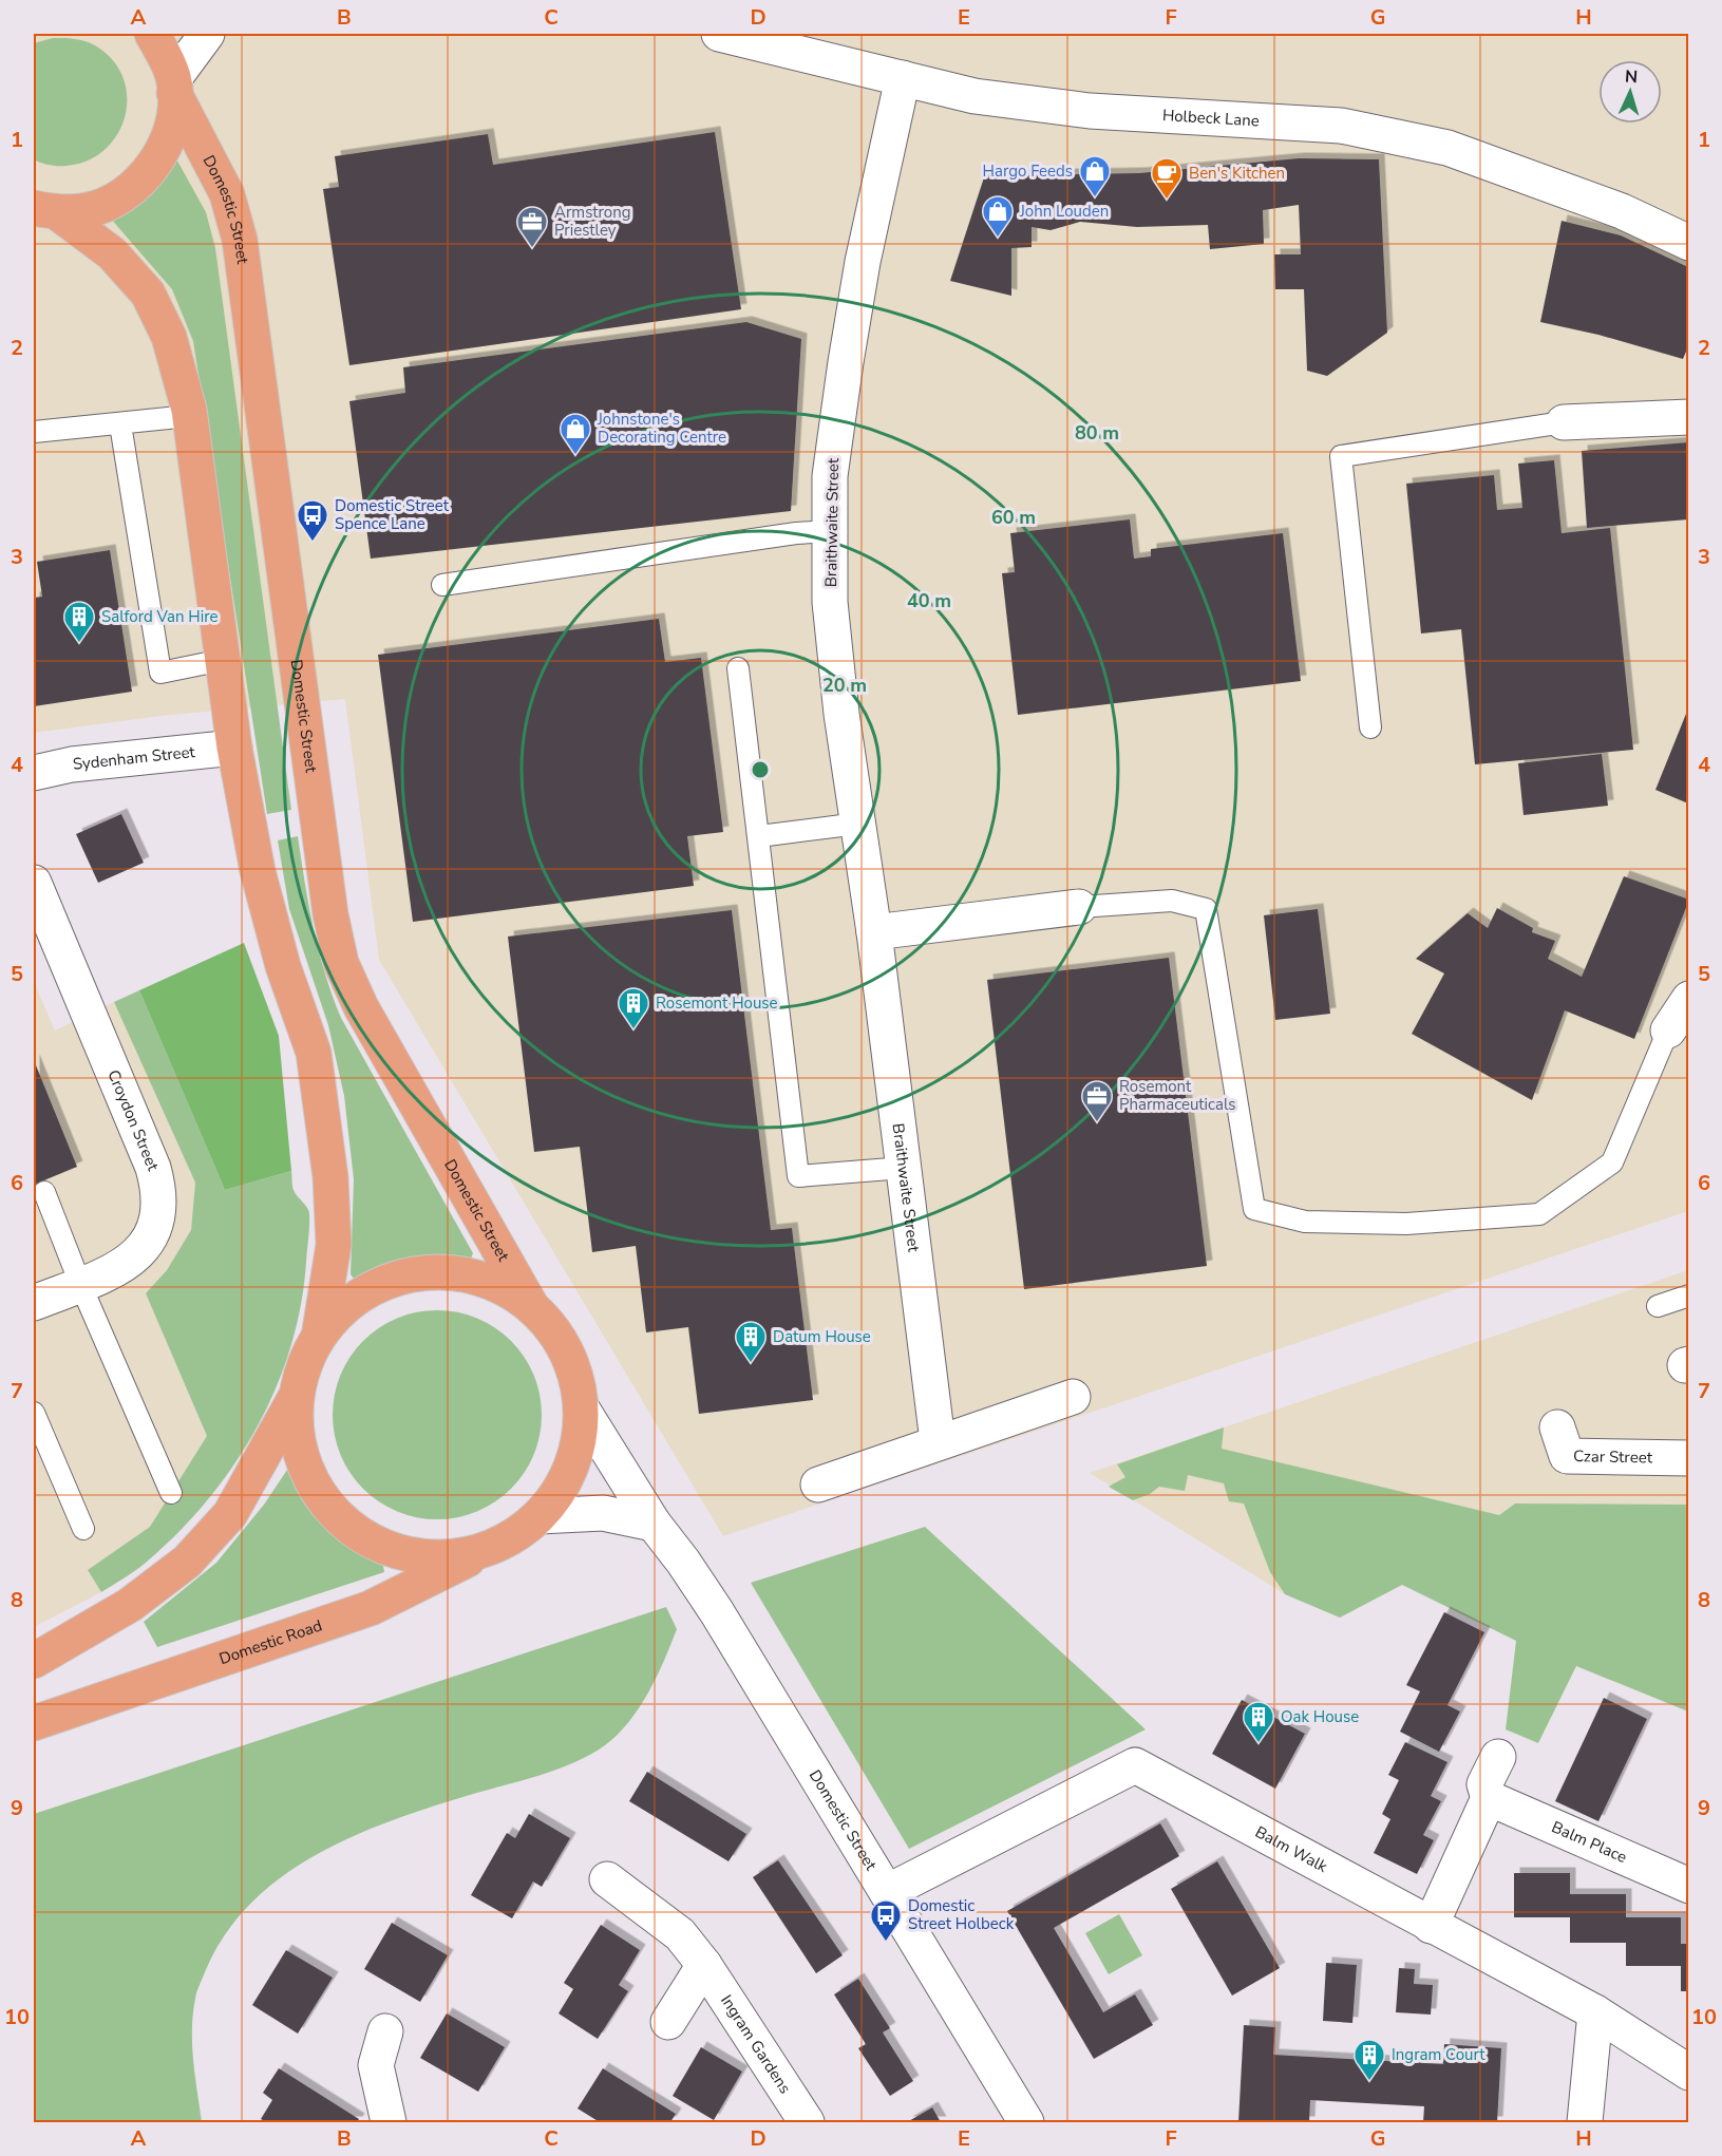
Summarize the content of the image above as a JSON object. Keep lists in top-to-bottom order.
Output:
{
  "streets": {
    "main road": ["Domestic Street", "Domestic Road"],
    "street": [
      "Holbeck Lane",
      "Braithwaite Street",
      "Sydenham Street",
      "Croydon Street",
      "Czar Street",
      "Balm Place",
      "Balm Walk",
      "Ingram Gardens"
    ]
  },
  "crossings": [
    ["Holbeck Lane", "Braithwaite Street"],
    ["Domestic Street", "Balm Walk"]
  ],
  "places": {
    "shop": ["Hargo Feeds", "John Louden", "Johnstone's Decorating Centre"],
    "cafe": ["Ben's Kitchen"],
    "office": ["Armstrong Priestley", "Rosemont Pharmaceuticals"],
    "bus stop": ["Domestic Street Spence Lane", "Domestic Street Holbeck"],
    "building": [
      "Salford Van Hire",
      "Rosemont House",
      "Datum House",
      "Oak House",
      "Ingram Court"
    ]
  },
  "north": "top",
  "grid": {
    "columns": [
      "A",
      "B",
      "C",
      "D",
      "E",
      "F",
      "G",
      "H"
    ],
    "rows": [
      "1",
      "2",
      "3",
      "4",
      "5",
      "6",
      "7",
      "8",
      "9",
      "10"
    ]
  },
  "rings": [
    "80 m",
    "60 m",
    "40 m",
    "20 m"
  ]
}
